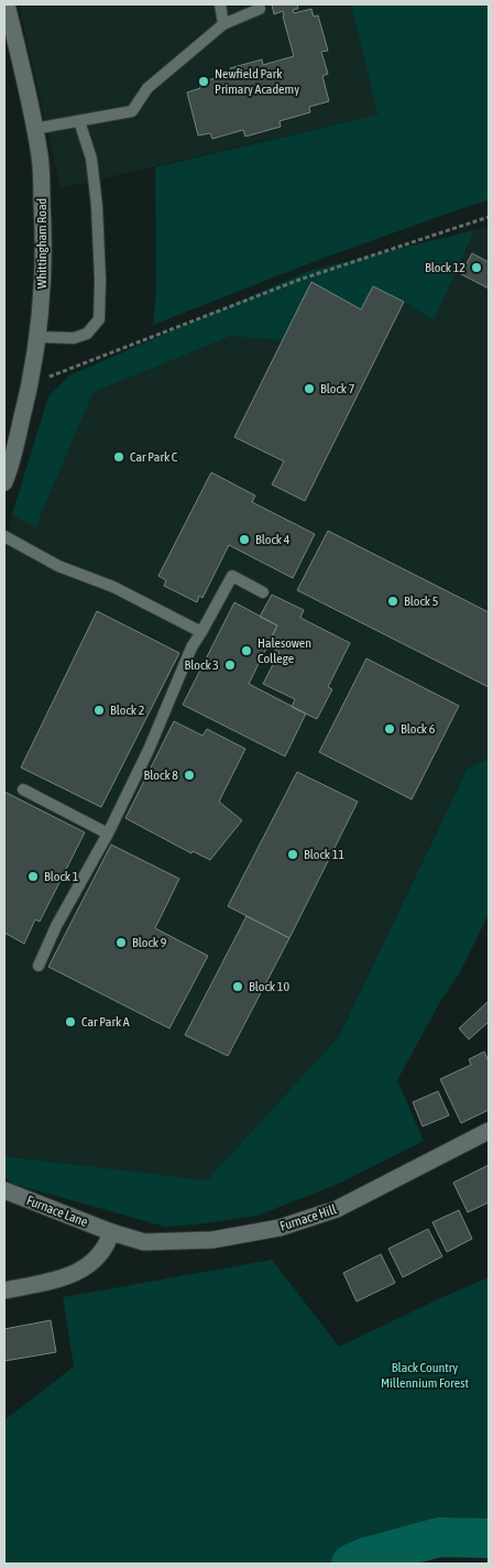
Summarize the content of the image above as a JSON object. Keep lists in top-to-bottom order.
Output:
{
  "streets": {
    "street": ["Whittingham Road", "Furnace Lane", "Furnace Hill"]
  },
  "crossings": [
    ["Furnace Lane", "Furnace Hill"]
  ],
  "parks": ["Black Country Millennium Forest"],
  "places": [
    "Newfield Park Primary Academy",
    "Block 12",
    "Block 7",
    "Car Park C",
    "Block 4",
    "Block 5",
    "Halesowen College",
    "Block 3",
    "Block 2",
    "Block 6",
    "Block 8",
    "Block 11",
    "Block 1",
    "Block 9",
    "Block 10",
    "Car Park A"
  ]
}
